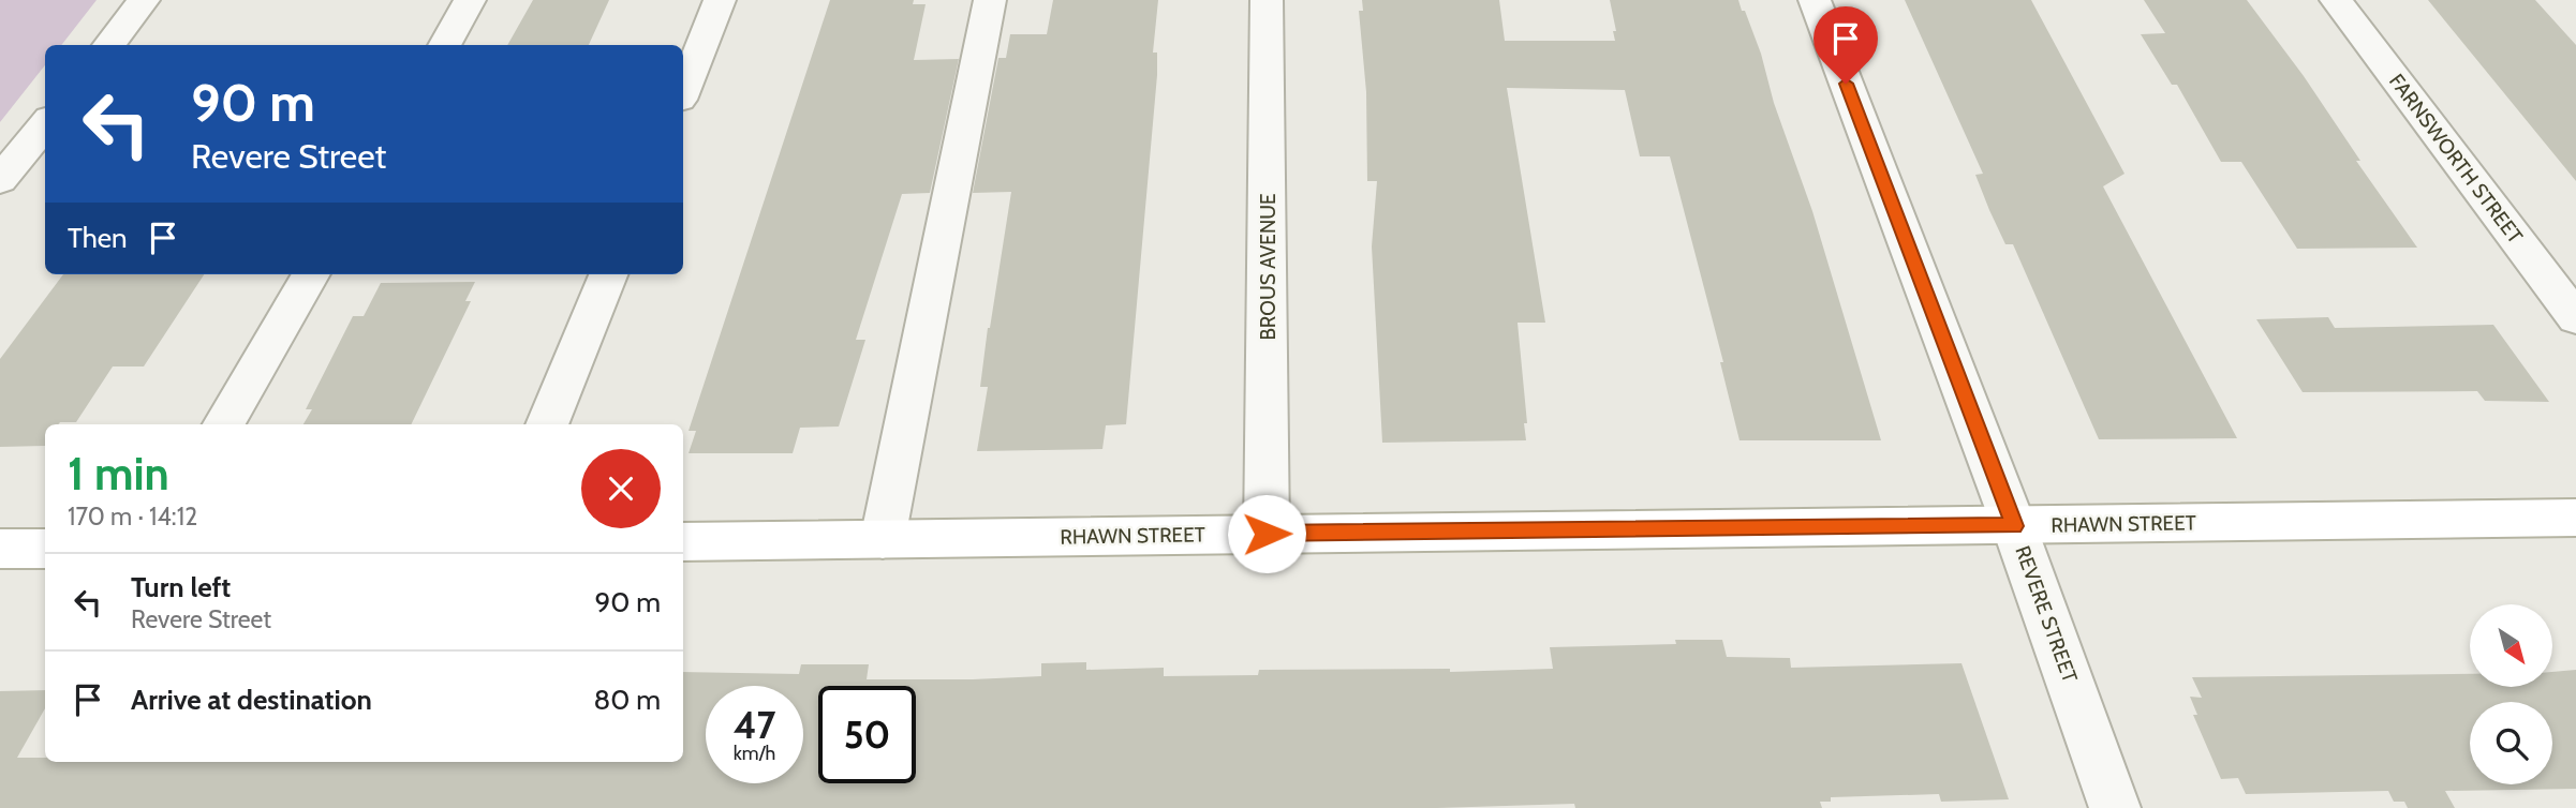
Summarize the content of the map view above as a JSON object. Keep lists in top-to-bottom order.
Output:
{
  "streets": {
    "main road": ["RHAWN STREET"],
    "street": ["FARNSWORTH STREET", "BROUS AVENUE", "REVERE STREET"]
  },
  "crossings": [
    ["BROUS AVENUE", "RHAWN STREET"],
    ["RHAWN STREET", "REVERE STREET"]
  ],
  "north": "bottom right",
  "page": {
    "turn": ["90 m", "Revere Street"],
    "then": "Then",
    "heading": ["1 min", "170 m · 14:12"],
    "list": [
      {
        "name": "Turn left",
        "note": "Revere Street",
        "value": "90 m"
      },
      {
        "name": "Arrive at destination",
        "value": "80 m"
      }
    ],
    "speed": "47 km/h",
    "limit": "50"
  }
}
